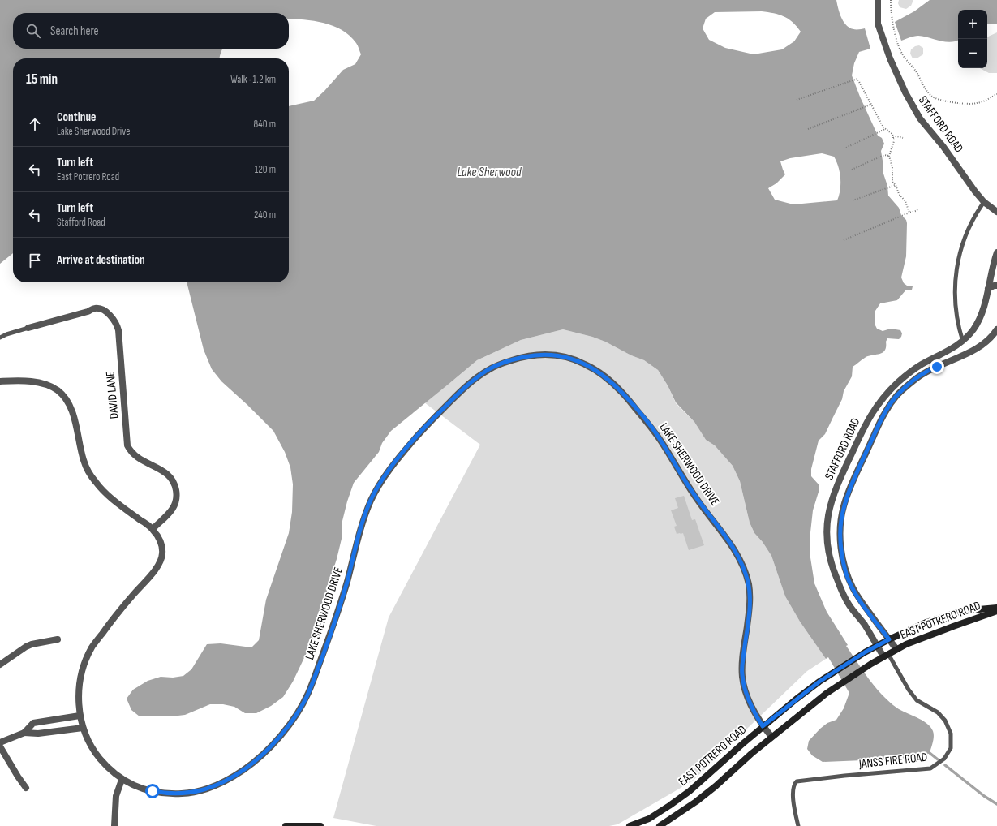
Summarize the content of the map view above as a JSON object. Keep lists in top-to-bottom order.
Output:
{
  "streets": {
    "street": [
      "STAFFORD ROAD",
      "DAVID LANE",
      "LAKE SHERWOOD DRIVE",
      "EAST POTRERO ROAD"
    ],
    "lane": ["JANSS FIRE ROAD"]
  },
  "crossings": [
    ["STAFFORD ROAD", "EAST POTRERO ROAD"],
    ["STAFFORD ROAD", "JANSS FIRE ROAD"],
    ["DAVID LANE", "LAKE SHERWOOD DRIVE"],
    ["LAKE SHERWOOD DRIVE", "EAST POTRERO ROAD"],
    ["EAST POTRERO ROAD", "JANSS FIRE ROAD"]
  ],
  "water": ["Lake Sherwood"],
  "page": {
    "map_buttons": ["+", "−"],
    "search": "Search here",
    "heading": ["15 min", "Walk · 1.2 km"],
    "list": [
      ["Continue", "Lake Sherwood Drive", "840 m"],
      ["Turn left", "East Potrero Road", "120 m"],
      ["Turn left", "Stafford Road", "240 m"],
      "Arrive at destination"
    ]
  }
}
